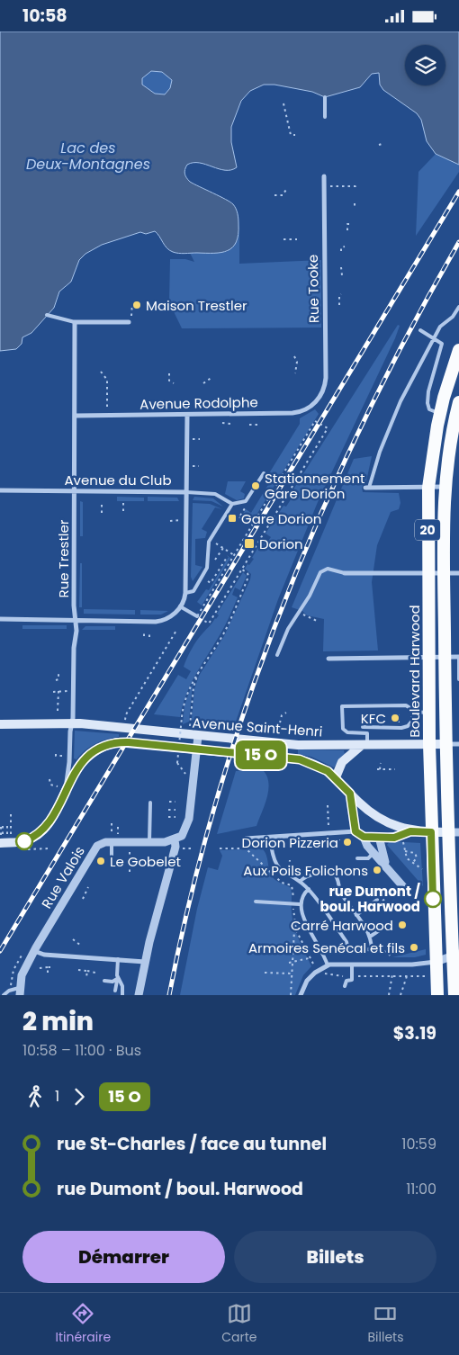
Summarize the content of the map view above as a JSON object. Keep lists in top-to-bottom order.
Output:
{
  "streets": {
    "highway": ["20", "Boulevard Harwood"],
    "main road": ["Avenue Saint-Henri"],
    "street": [
      "Rue Tooke",
      "Avenue Rodolphe",
      "Avenue du Club",
      "Rue Trestler",
      "Rue Valois"
    ]
  },
  "crossings": [
    ["Rue Tooke", "Avenue Rodolphe"],
    ["Avenue Rodolphe", "Rue Trestler"],
    ["Avenue du Club", "Rue Trestler"],
    ["20", "Avenue Saint-Henri"],
    ["Rue Trestler", "Avenue Saint-Henri"],
    ["Boulevard Harwood", "Avenue Saint-Henri"]
  ],
  "water": ["Lac des Deux-Montagnes"],
  "places": {
    "other": [
      "Maison Trestler",
      "Stationnement Gare Dorion",
      "KFC",
      "Dorion Pizzeria",
      "Le Gobelet",
      "Aux Poils Folichons",
      "rue Dumont / boul. Harwood",
      "Carré Harwood",
      "Armoires Senécal et fils"
    ],
    "transit": ["Gare Dorion", "Dorion"]
  },
  "page": {
    "status": "10:58",
    "on_map": "15 O",
    "heading": ["2 min", "10:58 – 11:00 · Bus", "$3.19"],
    "legs": ["1", "15 O"],
    "list": [
      {
        "name": "rue St-Charles / face au tunnel",
        "value": "10:59"
      },
      {
        "name": "rue Dumont / boul. Harwood",
        "value": "11:00"
      }
    ],
    "buttons": ["Démarrer", "Billets"],
    "tabs": ["Itinéraire", "Carte", "Billets"]
  }
}
